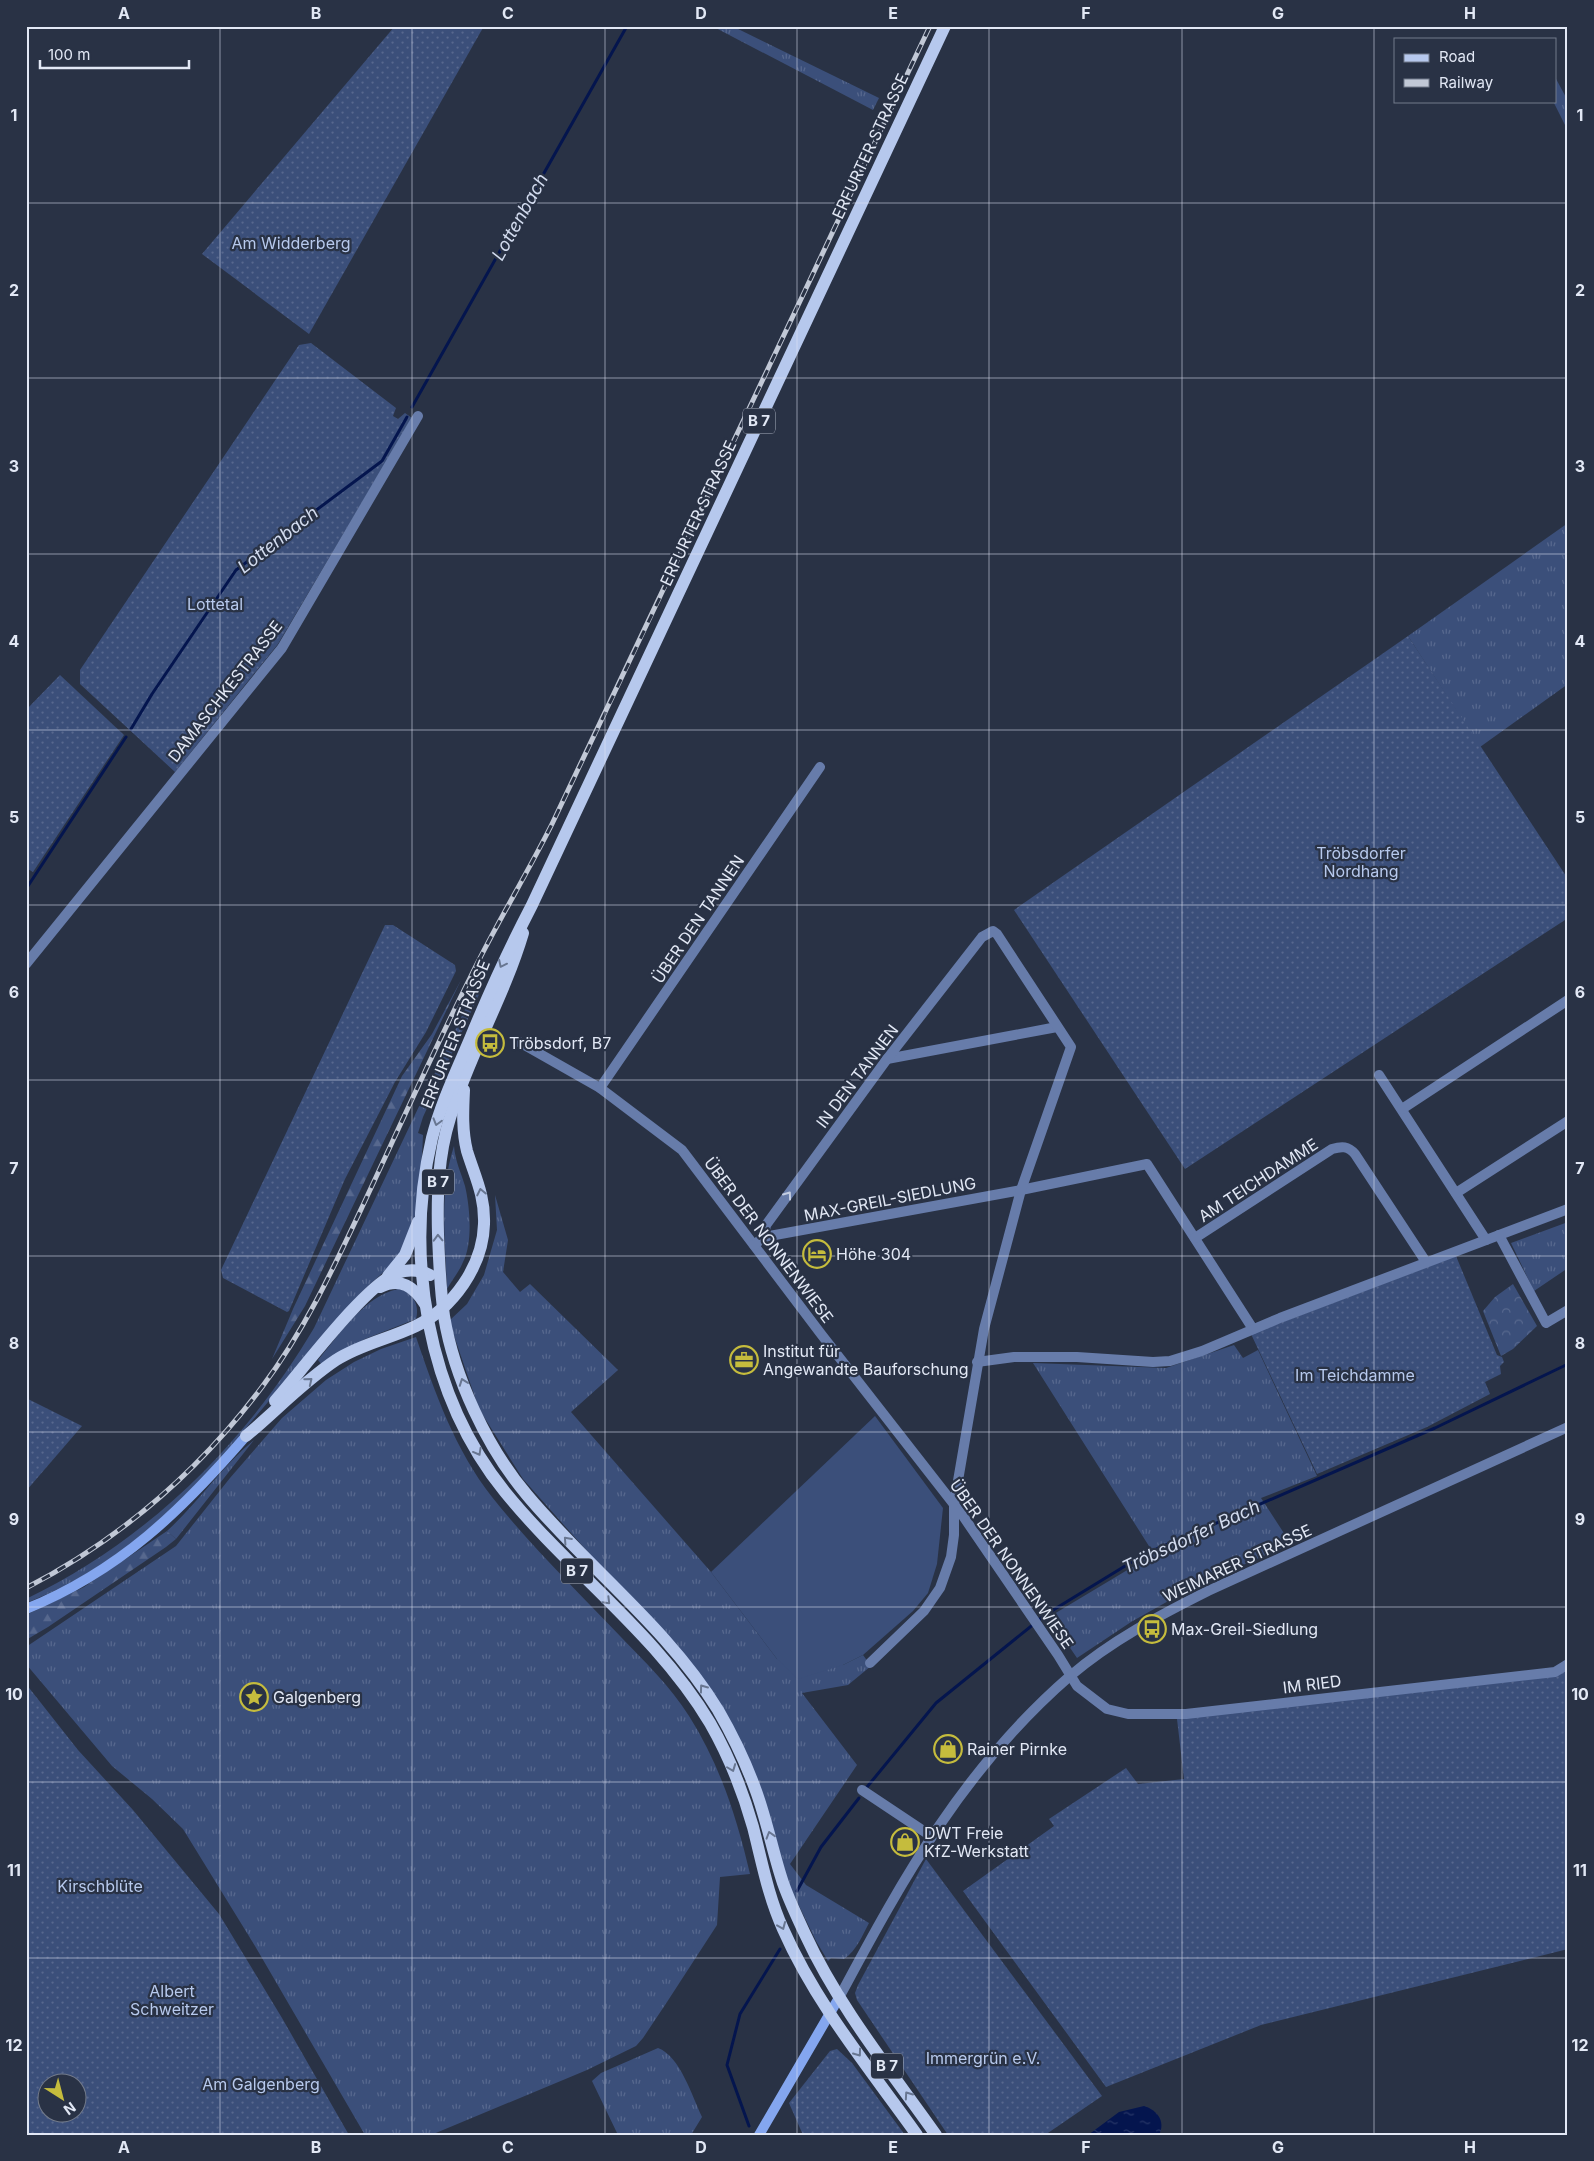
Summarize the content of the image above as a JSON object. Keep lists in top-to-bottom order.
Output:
{
  "streets": {
    "main road": ["ERFURTER STRASSE", "B 7"],
    "street": [
      "DAMASCHKESTRASSE",
      "ÜBER DEN TANNEN",
      "IN DEN TANNEN",
      "AM TEICHDAMME",
      "MAX-GREIL-SIEDLUNG",
      "ÜBER DER NONNENWIESE",
      "WEIMARER STRASSE",
      "IM RIED"
    ]
  },
  "crossings": [
    ["ERFURTER STRASSE", "B 7"],
    ["B 7", "WEIMARER STRASSE"],
    ["ÜBER DEN TANNEN", "ÜBER DER NONNENWIESE"],
    ["IN DEN TANNEN", "MAX-GREIL-SIEDLUNG"],
    ["IN DEN TANNEN", "ÜBER DER NONNENWIESE"],
    ["AM TEICHDAMME", "MAX-GREIL-SIEDLUNG"],
    ["ÜBER DER NONNENWIESE", "WEIMARER STRASSE"],
    ["ÜBER DER NONNENWIESE", "IM RIED"],
    ["WEIMARER STRASSE", "IM RIED"]
  ],
  "one_way": ["IN DEN TANNEN"],
  "water": ["Lottenbach", "Tröbsdorfer Bach"],
  "parks": [
    "Am Widderberg",
    "Lottetal",
    "Tröbsdorfer Nordhang",
    "Im Teichdamme",
    "Kirschblüte",
    "Albert Schweitzer",
    "Immergrün e.V.",
    "Am Galgenberg"
  ],
  "places": {
    "bus stop": ["Tröbsdorf, B7", "Max-Greil-Siedlung"],
    "hotel": ["Höhe 304"],
    "office": ["Institut für Angewandte Bauforschung"],
    "place": ["Galgenberg"],
    "shop": ["Rainer Pirnke", "DWT Freie KfZ-Werkstatt"]
  },
  "legend": ["Road", "Railway"],
  "scale_bar": "100 m",
  "north": "bottom right",
  "grid": {
    "columns": [
      "A",
      "B",
      "C",
      "D",
      "E",
      "F",
      "G",
      "H"
    ],
    "rows": [
      "1",
      "2",
      "3",
      "4",
      "5",
      "6",
      "7",
      "8",
      "9",
      "10",
      "11",
      "12"
    ]
  }
}
